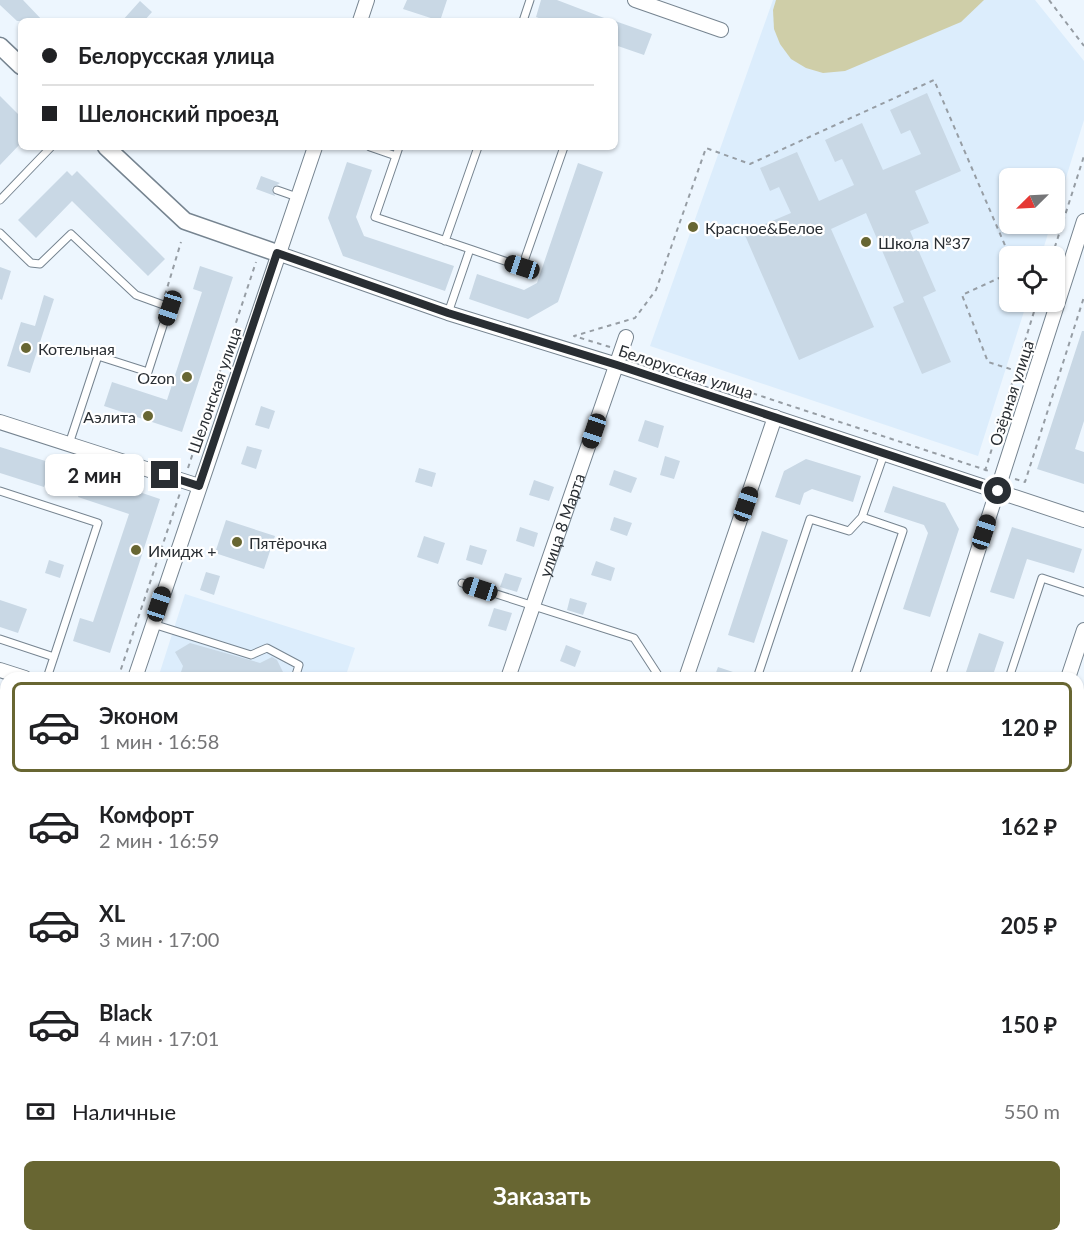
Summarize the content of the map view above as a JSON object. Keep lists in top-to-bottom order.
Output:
{
  "streets": {
    "street": [
      "Белорусская улица",
      "Шелонская улица",
      "Озёрная улица",
      "улица 8 Марта"
    ]
  },
  "crossings": [
    ["Белорусская улица", "Шелонская улица"],
    ["Белорусская улица", "Озёрная улица"],
    ["Белорусская улица", "улица 8 Марта"]
  ],
  "places": [
    "Красное&Белое",
    "Школа №37",
    "Котельная",
    "Ozon",
    "Аэлита",
    "Пятёрочка",
    "Имидж +"
  ],
  "north": "bottom left",
  "page": {
    "banner": ["Белорусская улица", "Шелонский проезд"],
    "bubble": "2 мин",
    "list": [
      {
        "name": "Эконом",
        "note": "1 мин · 16:58",
        "value": "120 ₽"
      },
      {
        "name": "Комфорт",
        "note": "2 мин · 16:59",
        "value": "162 ₽"
      },
      {
        "name": "XL",
        "note": "3 мин · 17:00",
        "value": "205 ₽"
      },
      {
        "name": "Black",
        "note": "4 мин · 17:01",
        "value": "150 ₽"
      }
    ],
    "pay": ["Наличные", "550 m"],
    "buttons": "Заказать"
  }
}
